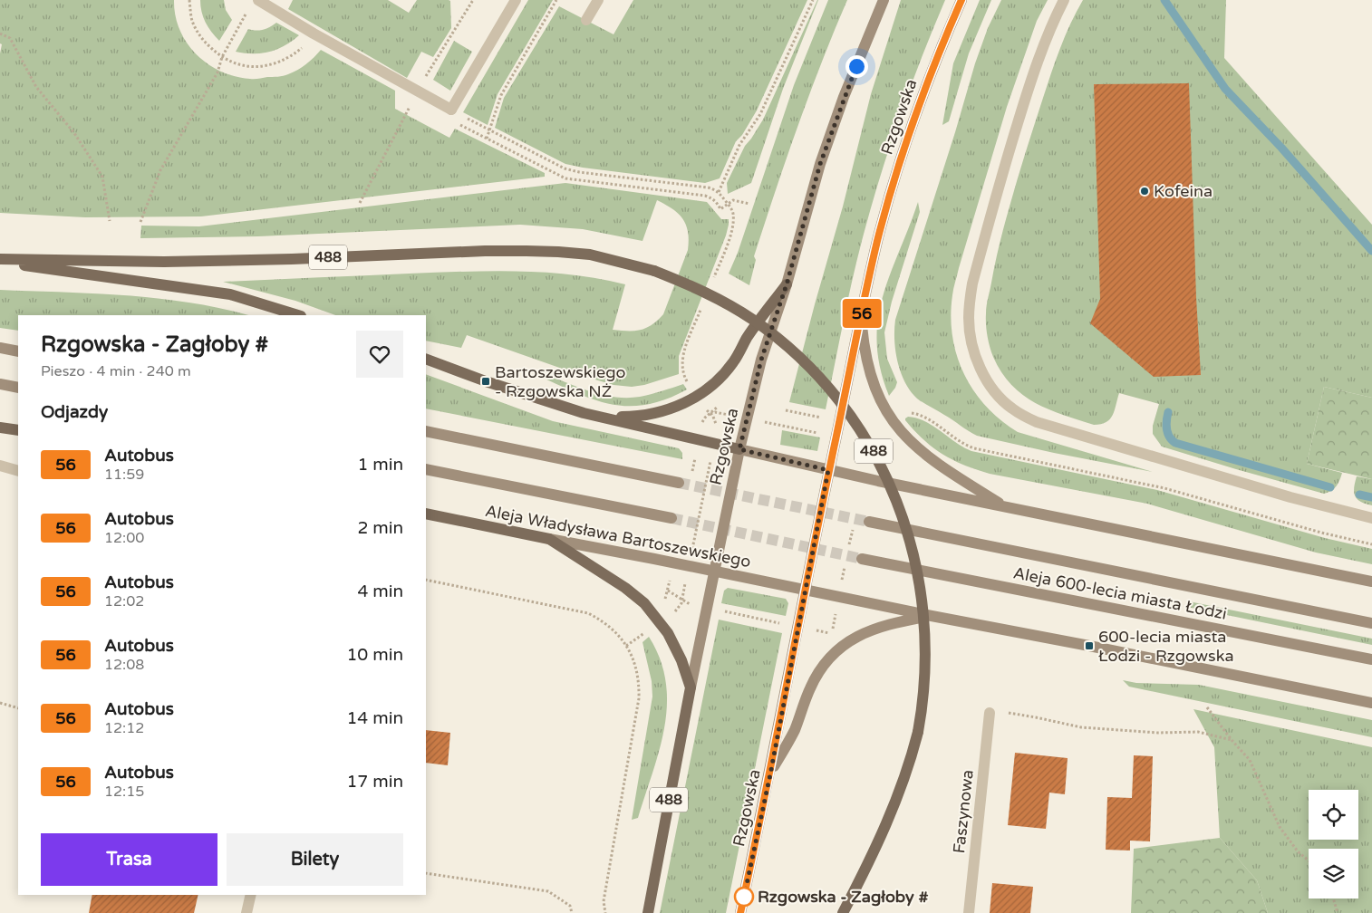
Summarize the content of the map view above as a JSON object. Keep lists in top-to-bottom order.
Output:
{
  "streets": {
    "main road": [
      "Rzgowska",
      "488",
      "Aleja Władysława Bartoszewskiego",
      "Aleja 600-lecia miasta Łodzi"
    ],
    "street": ["Faszynowa"]
  },
  "crossings": [
    ["Rzgowska", "488"],
    ["Rzgowska", "Aleja Władysława Bartoszewskiego"],
    ["488", "Aleja Władysława Bartoszewskiego"]
  ],
  "places": {
    "other": ["Kofeina", "Rzgowska - Zagłoby #"],
    "transit": ["Bartoszewskiego - Rzgowska NŻ", "600-lecia miasta Łodzi - Rzgowska"]
  },
  "lines": ["bus line 56"],
  "page": {
    "on_map": "56",
    "heading": [
      ["Rzgowska - Zagłoby #", "Pieszo · 4 min · 240 m"],
      "Odjazdy"
    ],
    "list": [
      {
        "mark": "56",
        "name": "Autobus",
        "note": "11:59",
        "value": "1 min"
      },
      {
        "mark": "56",
        "name": "Autobus",
        "note": "12:00",
        "value": "2 min"
      },
      {
        "mark": "56",
        "name": "Autobus",
        "note": "12:02",
        "value": "4 min"
      },
      {
        "mark": "56",
        "name": "Autobus",
        "note": "12:08",
        "value": "10 min"
      },
      {
        "mark": "56",
        "name": "Autobus",
        "note": "12:12",
        "value": "14 min"
      },
      {
        "mark": "56",
        "name": "Autobus",
        "note": "12:15",
        "value": "17 min"
      }
    ],
    "buttons": ["Trasa", "Bilety"]
  }
}
